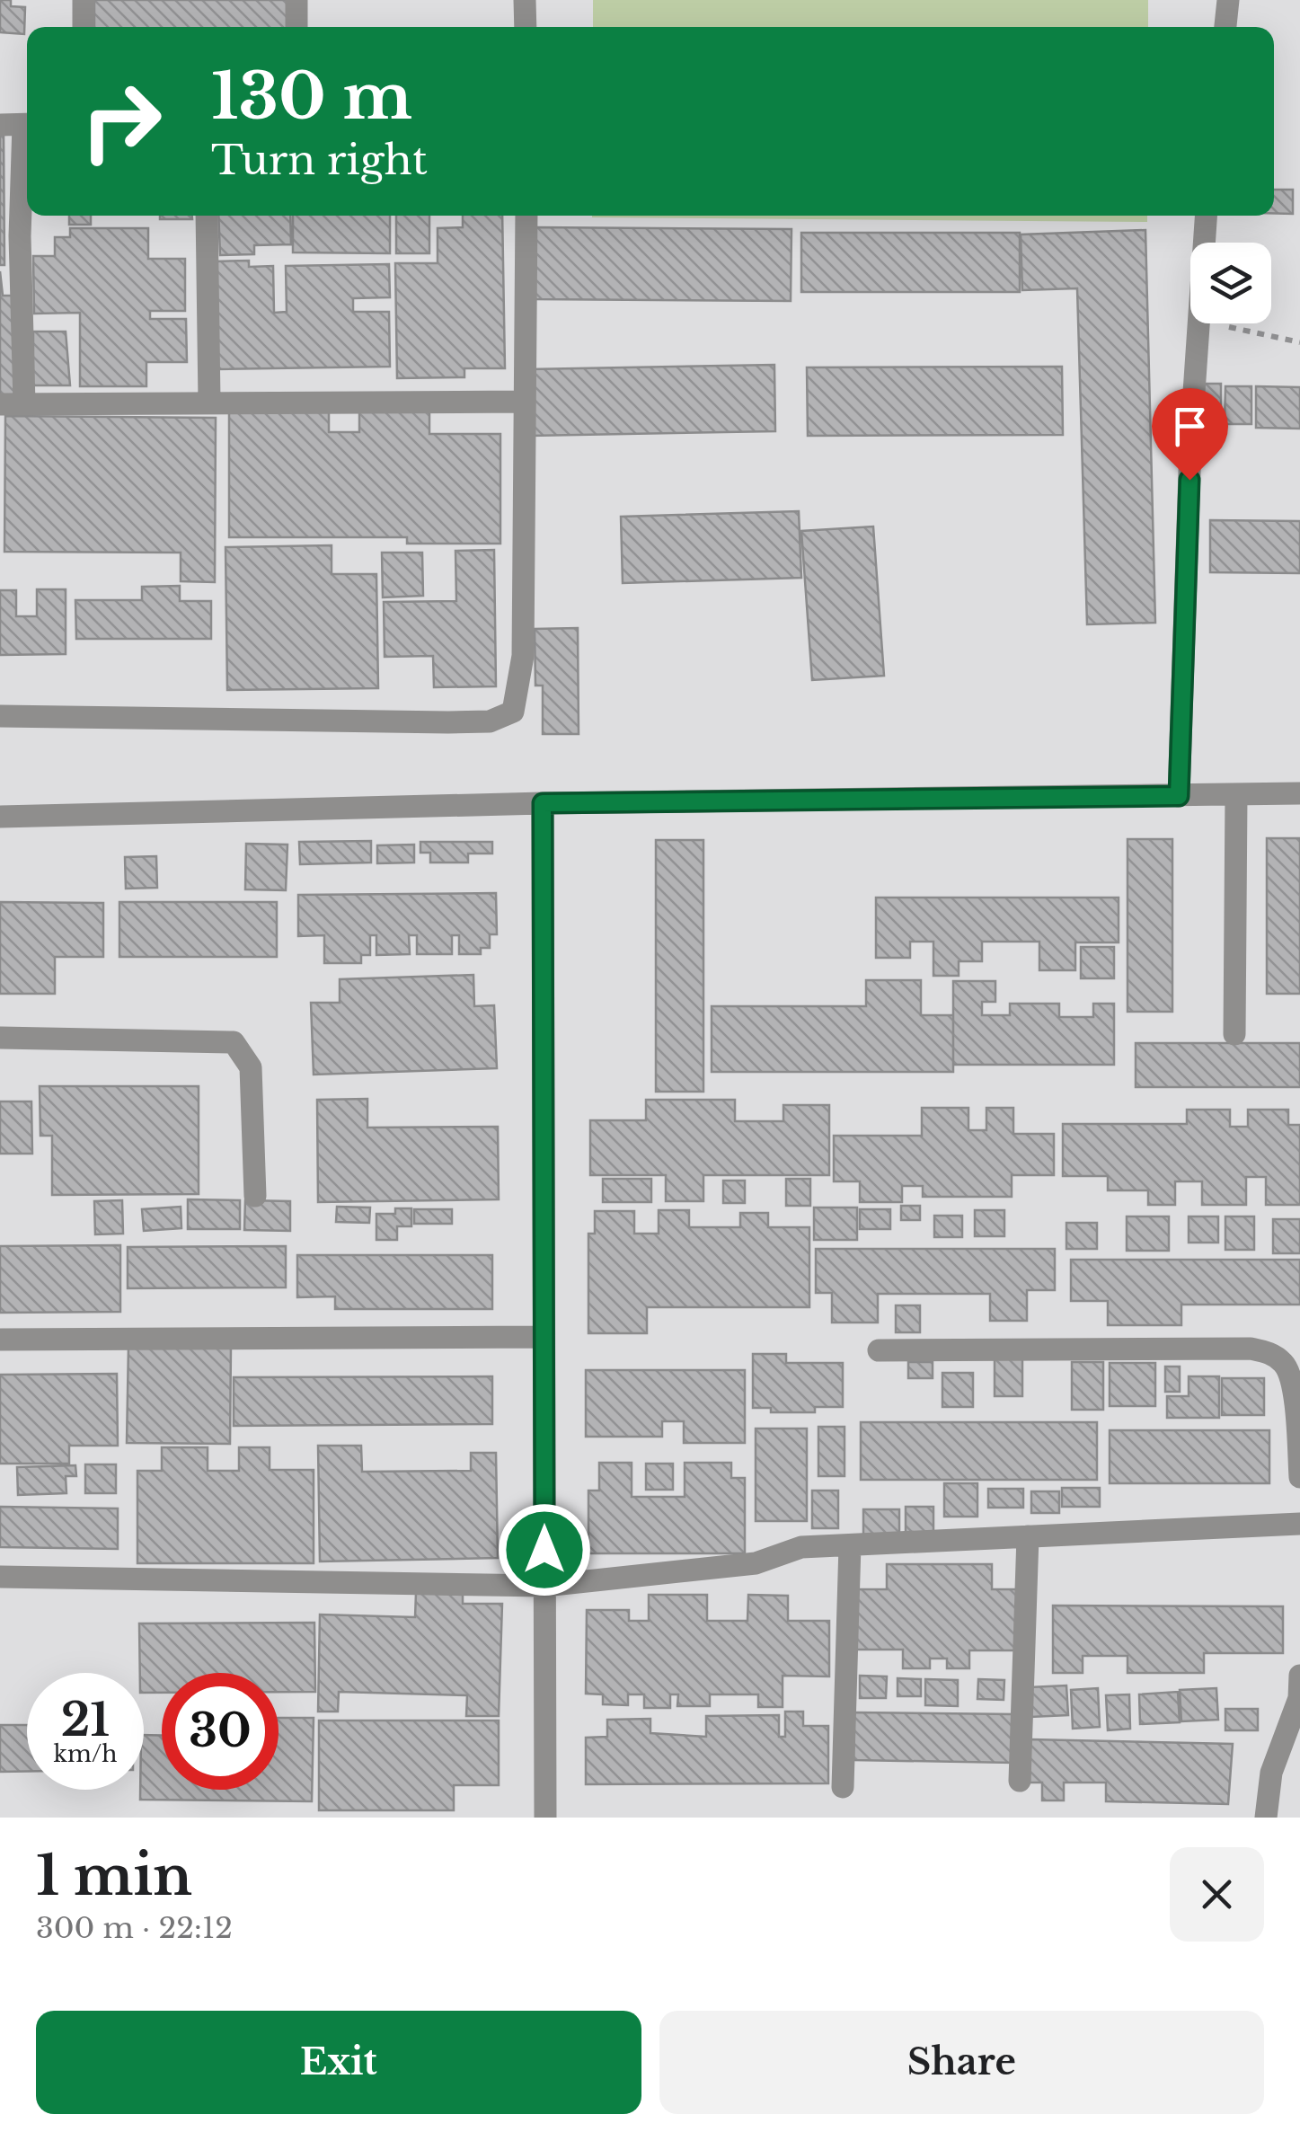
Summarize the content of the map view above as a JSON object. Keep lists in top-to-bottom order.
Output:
{
  "page": {
    "turn": ["130 m", "Turn right"],
    "speed": "21 km/h",
    "limit": "30",
    "heading": ["1 min", "300 m · 22:12"],
    "buttons": ["Exit", "Share"]
  }
}
